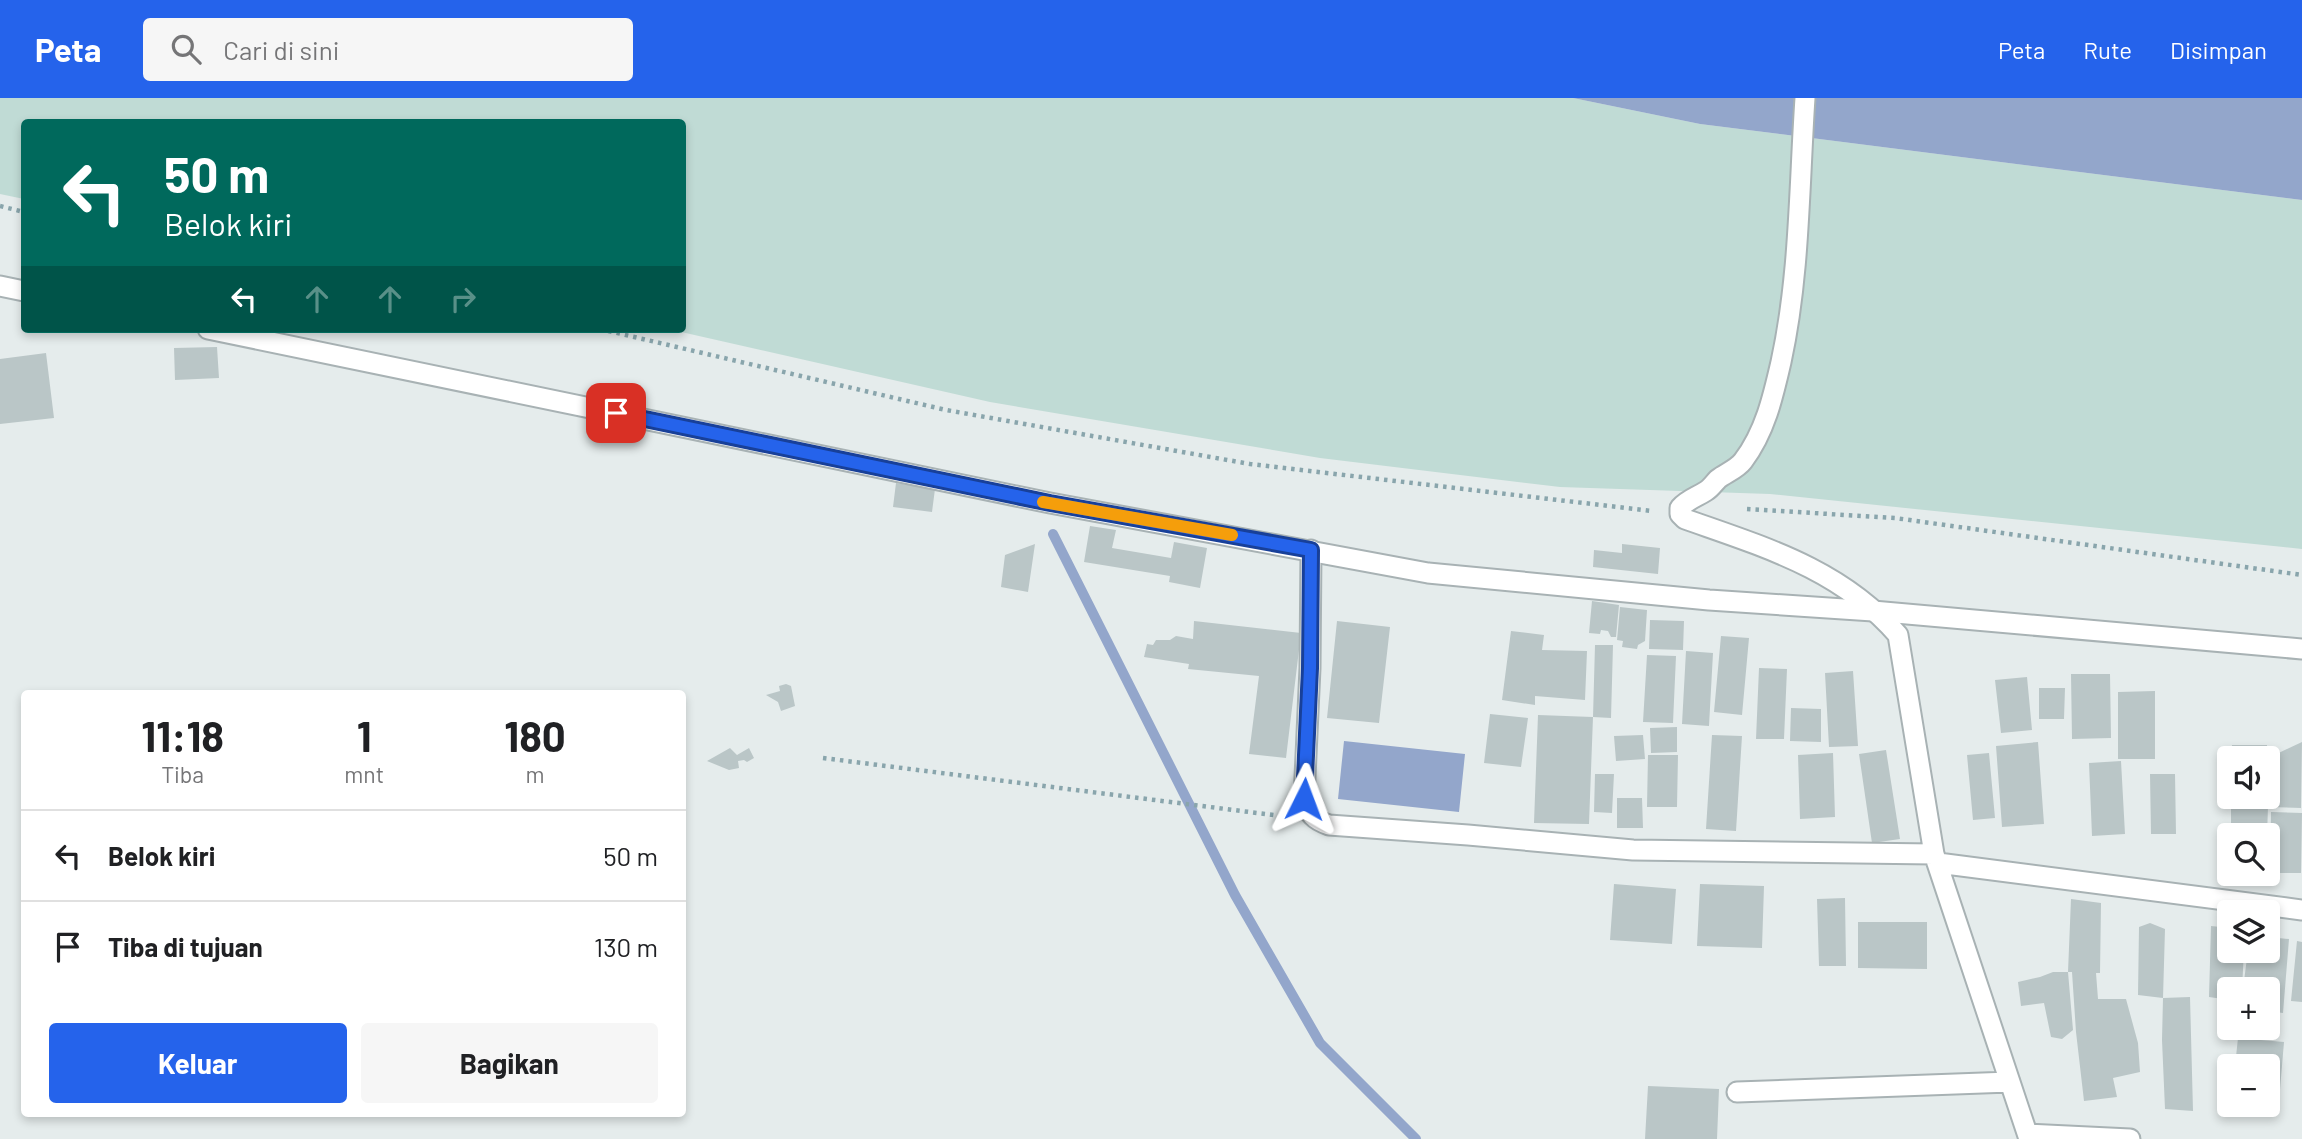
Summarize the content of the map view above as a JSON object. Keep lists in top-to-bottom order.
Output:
{
  "page": {
    "header": "Peta",
    "search": "Cari di sini",
    "nav": ["Peta", "Rute", "Disimpan"],
    "turn": ["50 m", "Belok kiri"],
    "eta": [
      "11:18",
      "Tiba",
      "1",
      "mnt",
      "180",
      "m"
    ],
    "map_buttons": ["+", "−"],
    "list": [
      {
        "name": "Belok kiri",
        "value": "50 m"
      },
      {
        "name": "Tiba di tujuan",
        "value": "130 m"
      }
    ],
    "buttons": ["Keluar", "Bagikan"]
  }
}
